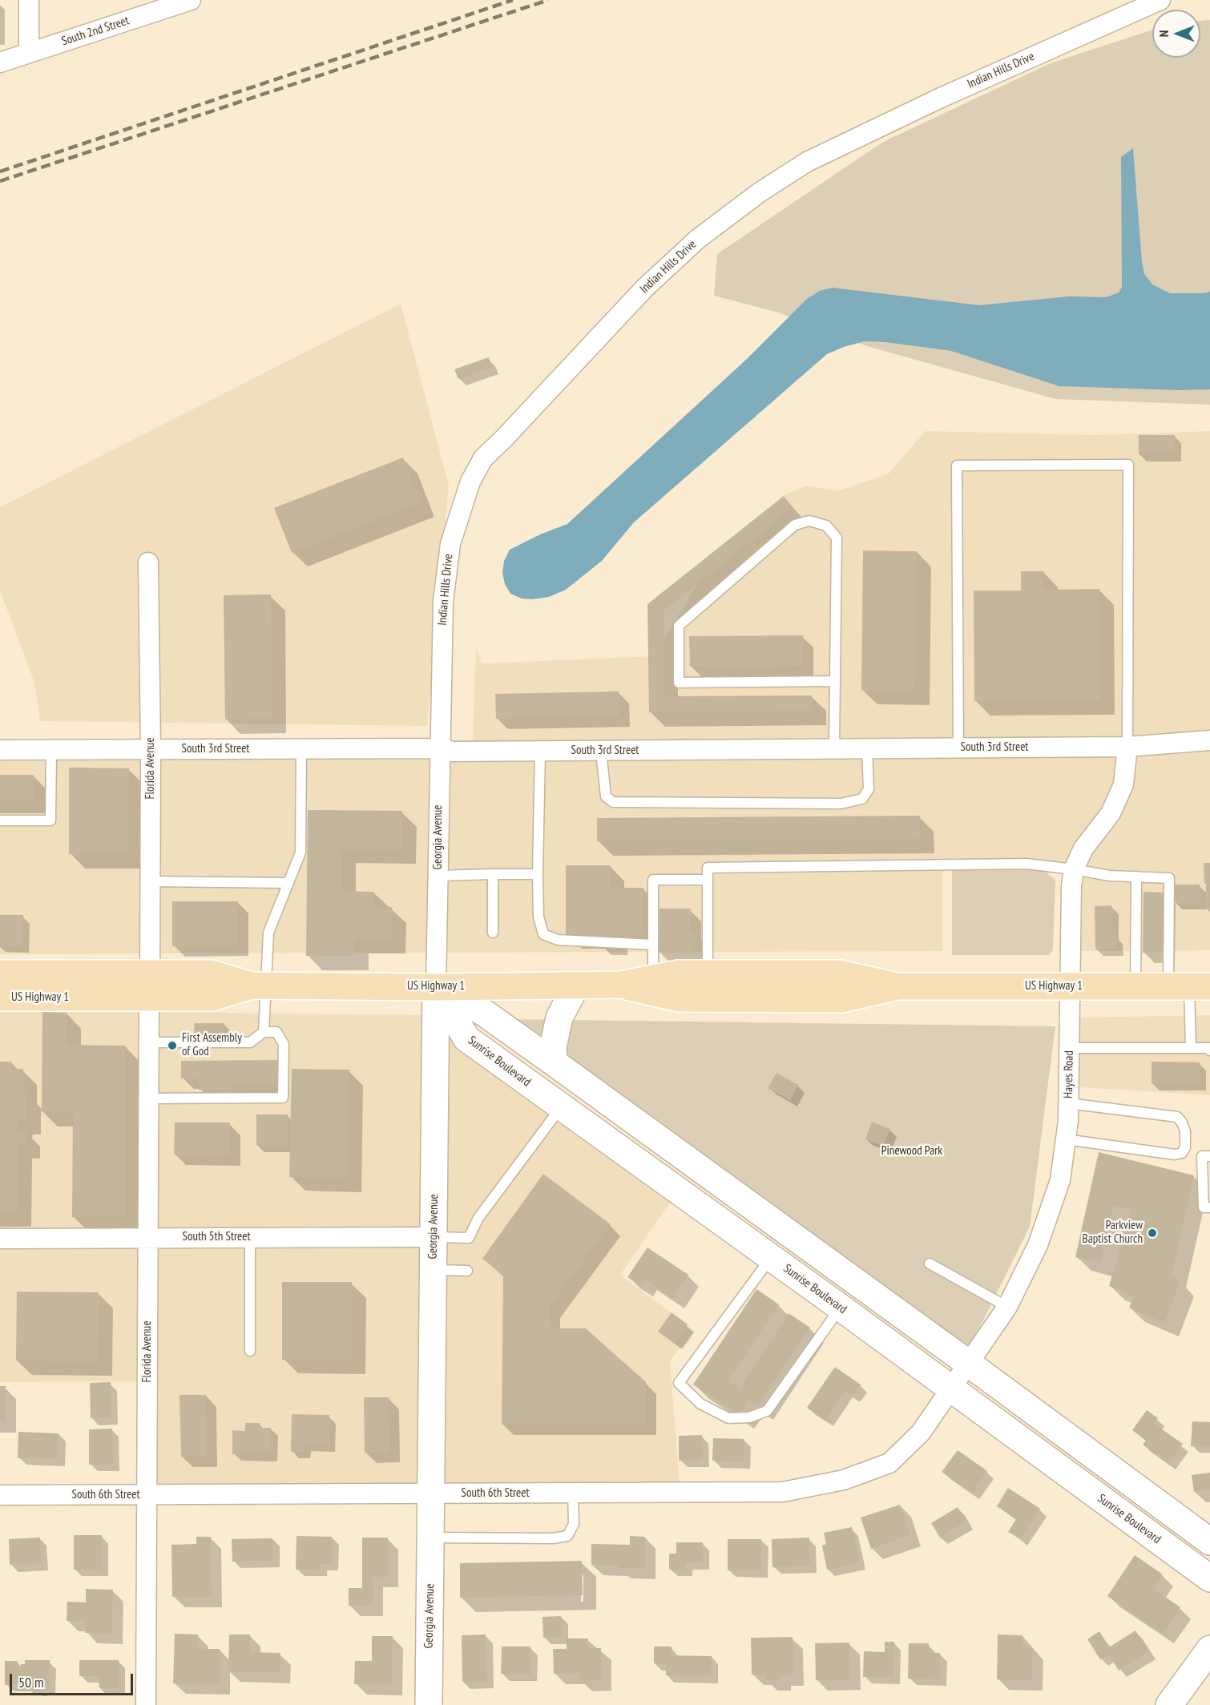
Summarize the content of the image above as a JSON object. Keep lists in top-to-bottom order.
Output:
{
  "streets": {
    "main road": ["Georgia Avenue", "US Highway 1", "Sunrise Boulevard"],
    "street": [
      "South 2nd Street",
      "Indian Hills Drive",
      "South 3rd Street",
      "Florida Avenue",
      "Hayes Road",
      "South 5th Street",
      "South 6th Street"
    ]
  },
  "crossings": [
    ["Indian Hills Drive", "South 3rd Street"],
    ["Indian Hills Drive", "Georgia Avenue"],
    ["South 3rd Street", "Florida Avenue"],
    ["South 3rd Street", "Georgia Avenue"],
    ["South 3rd Street", "Hayes Road"],
    ["Florida Avenue", "US Highway 1"],
    ["Florida Avenue", "South 5th Street"],
    ["Florida Avenue", "South 6th Street"],
    ["Georgia Avenue", "US Highway 1"],
    ["Georgia Avenue", "Sunrise Boulevard"],
    ["Georgia Avenue", "South 5th Street"],
    ["Georgia Avenue", "South 6th Street"],
    ["US Highway 1", "Sunrise Boulevard"],
    ["US Highway 1", "Hayes Road"],
    ["Sunrise Boulevard", "Hayes Road"],
    ["Sunrise Boulevard", "South 6th Street"],
    ["Hayes Road", "South 6th Street"]
  ],
  "parks": ["Pinewood Park"],
  "places": ["First Assembly of God", "Parkview Baptist Church"],
  "scale_bar": "50 m",
  "north": "left"
}
